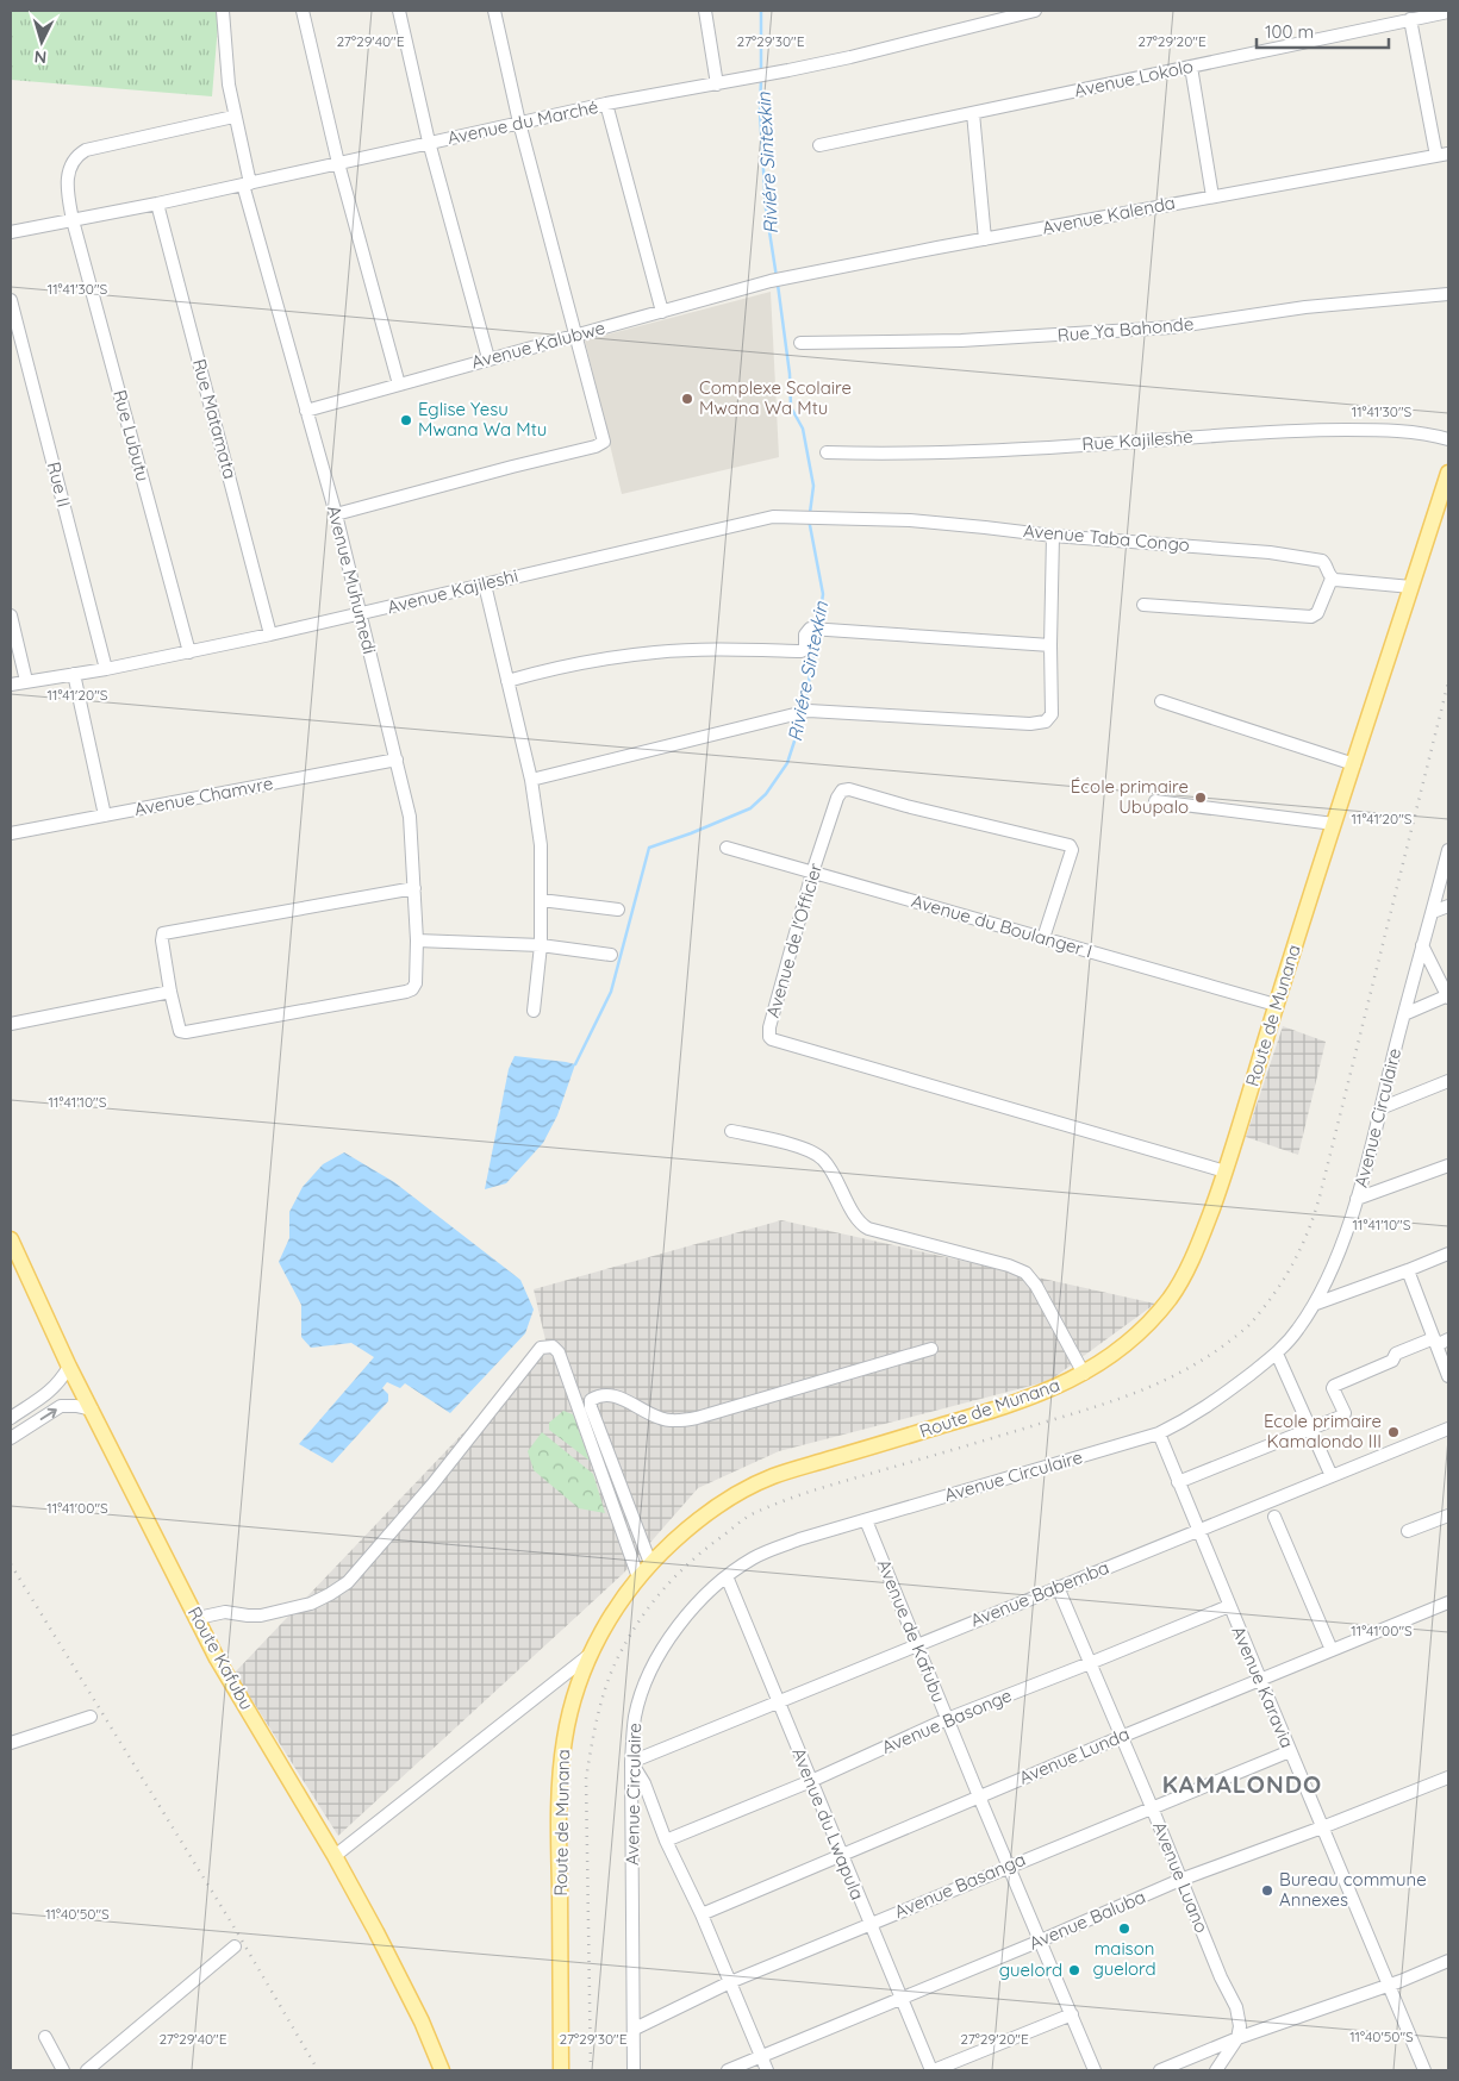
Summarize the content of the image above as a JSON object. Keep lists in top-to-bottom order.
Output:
{
  "streets": {
    "main road": ["Route de Munana", "Route Kafubu"],
    "street": [
      "Avenue Lokolo",
      "Avenue du Marché",
      "Avenue Kalenda",
      "Rue Ya Bahonde",
      "Avenue Kalubwe",
      "Rue Matamata",
      "Rue Lubutu",
      "Rue Kajileshe",
      "Rue II",
      "Avenue Taba Congo",
      "Avenue Muhumedi",
      "Avenue Kajileshi",
      "Avenue Chamvre",
      "Avenue du Boulanger I",
      "Avenue de l'Officier",
      "Avenue Circulaire",
      "Avenue Babemba",
      "Avenue de Kafubu",
      "Avenue Karavia",
      "Avenue Basonge",
      "Avenue Lunda",
      "Avenue du Lwapula",
      "Avenue Luano",
      "Avenue Basanga",
      "Avenue Baluba"
    ]
  },
  "crossings": [
    ["Avenue du Marché", "Rue Matamata"],
    ["Avenue du Marché", "Rue Lubutu"],
    ["Avenue du Marché", "Avenue Muhumedi"],
    ["Avenue Kalenda", "Avenue Kalubwe"],
    ["Avenue Kalubwe", "Avenue Muhumedi"],
    ["Rue Matamata", "Avenue Kajileshi"],
    ["Rue Lubutu", "Avenue Muhumedi"],
    ["Rue Lubutu", "Avenue Kajileshi"],
    ["Rue II", "Avenue Kajileshi"],
    ["Avenue Taba Congo", "Avenue Kajileshi"],
    ["Avenue Muhumedi", "Avenue Kajileshi"],
    ["Avenue Muhumedi", "Avenue Chamvre"],
    ["Avenue du Boulanger I", "Avenue de l'Officier"],
    ["Avenue du Boulanger I", "Route de Munana"],
    ["Avenue de l'Officier", "Route de Munana"],
    ["Avenue Circulaire", "Avenue Babemba"],
    ["Avenue Circulaire", "Avenue de Kafubu"],
    ["Avenue Circulaire", "Avenue Karavia"],
    ["Avenue Circulaire", "Avenue du Lwapula"],
    ["Avenue Circulaire", "Avenue Basanga"],
    ["Avenue Babemba", "Avenue de Kafubu"],
    ["Avenue Babemba", "Avenue Karavia"],
    ["Avenue Babemba", "Avenue du Lwapula"],
    ["Avenue Babemba", "Avenue Luano"],
    ["Avenue de Kafubu", "Avenue Basonge"],
    ["Avenue de Kafubu", "Avenue Lunda"],
    ["Avenue de Kafubu", "Avenue Basanga"],
    ["Avenue de Kafubu", "Avenue Baluba"],
    ["Avenue Karavia", "Avenue Basonge"],
    ["Avenue Karavia", "Avenue Lunda"],
    ["Avenue Karavia", "Avenue Basanga"],
    ["Avenue Karavia", "Avenue Baluba"],
    ["Avenue Basonge", "Avenue du Lwapula"],
    ["Avenue Basonge", "Avenue Luano"],
    ["Avenue Lunda", "Avenue du Lwapula"],
    ["Avenue Lunda", "Avenue Luano"],
    ["Avenue du Lwapula", "Avenue Basanga"],
    ["Avenue du Lwapula", "Avenue Baluba"],
    ["Avenue Luano", "Avenue Basanga"],
    ["Avenue Luano", "Avenue Baluba"]
  ],
  "districts": ["KAMALONDO"],
  "water": ["Riviére Sintexkin"],
  "places": [
    "Complexe Scolaire Mwana Wa Mtu",
    "Eglise Yesu Mwana Wa Mtu",
    "École primaire Ubupalo",
    "Ecole primaire Kamalondo III",
    "Bureau commune Annexes",
    "maison guelord",
    "guelord"
  ],
  "scale_bar": "100 m",
  "north": "bottom",
  "coordinates": [
    "27°29'40\"E",
    "27°29'30\"E",
    "27°29'20\"E",
    "11°41'30\"S",
    "11°41'20\"S",
    "11°41'10\"S",
    "11°41'00\"S",
    "11°40'50\"S"
  ]
}
